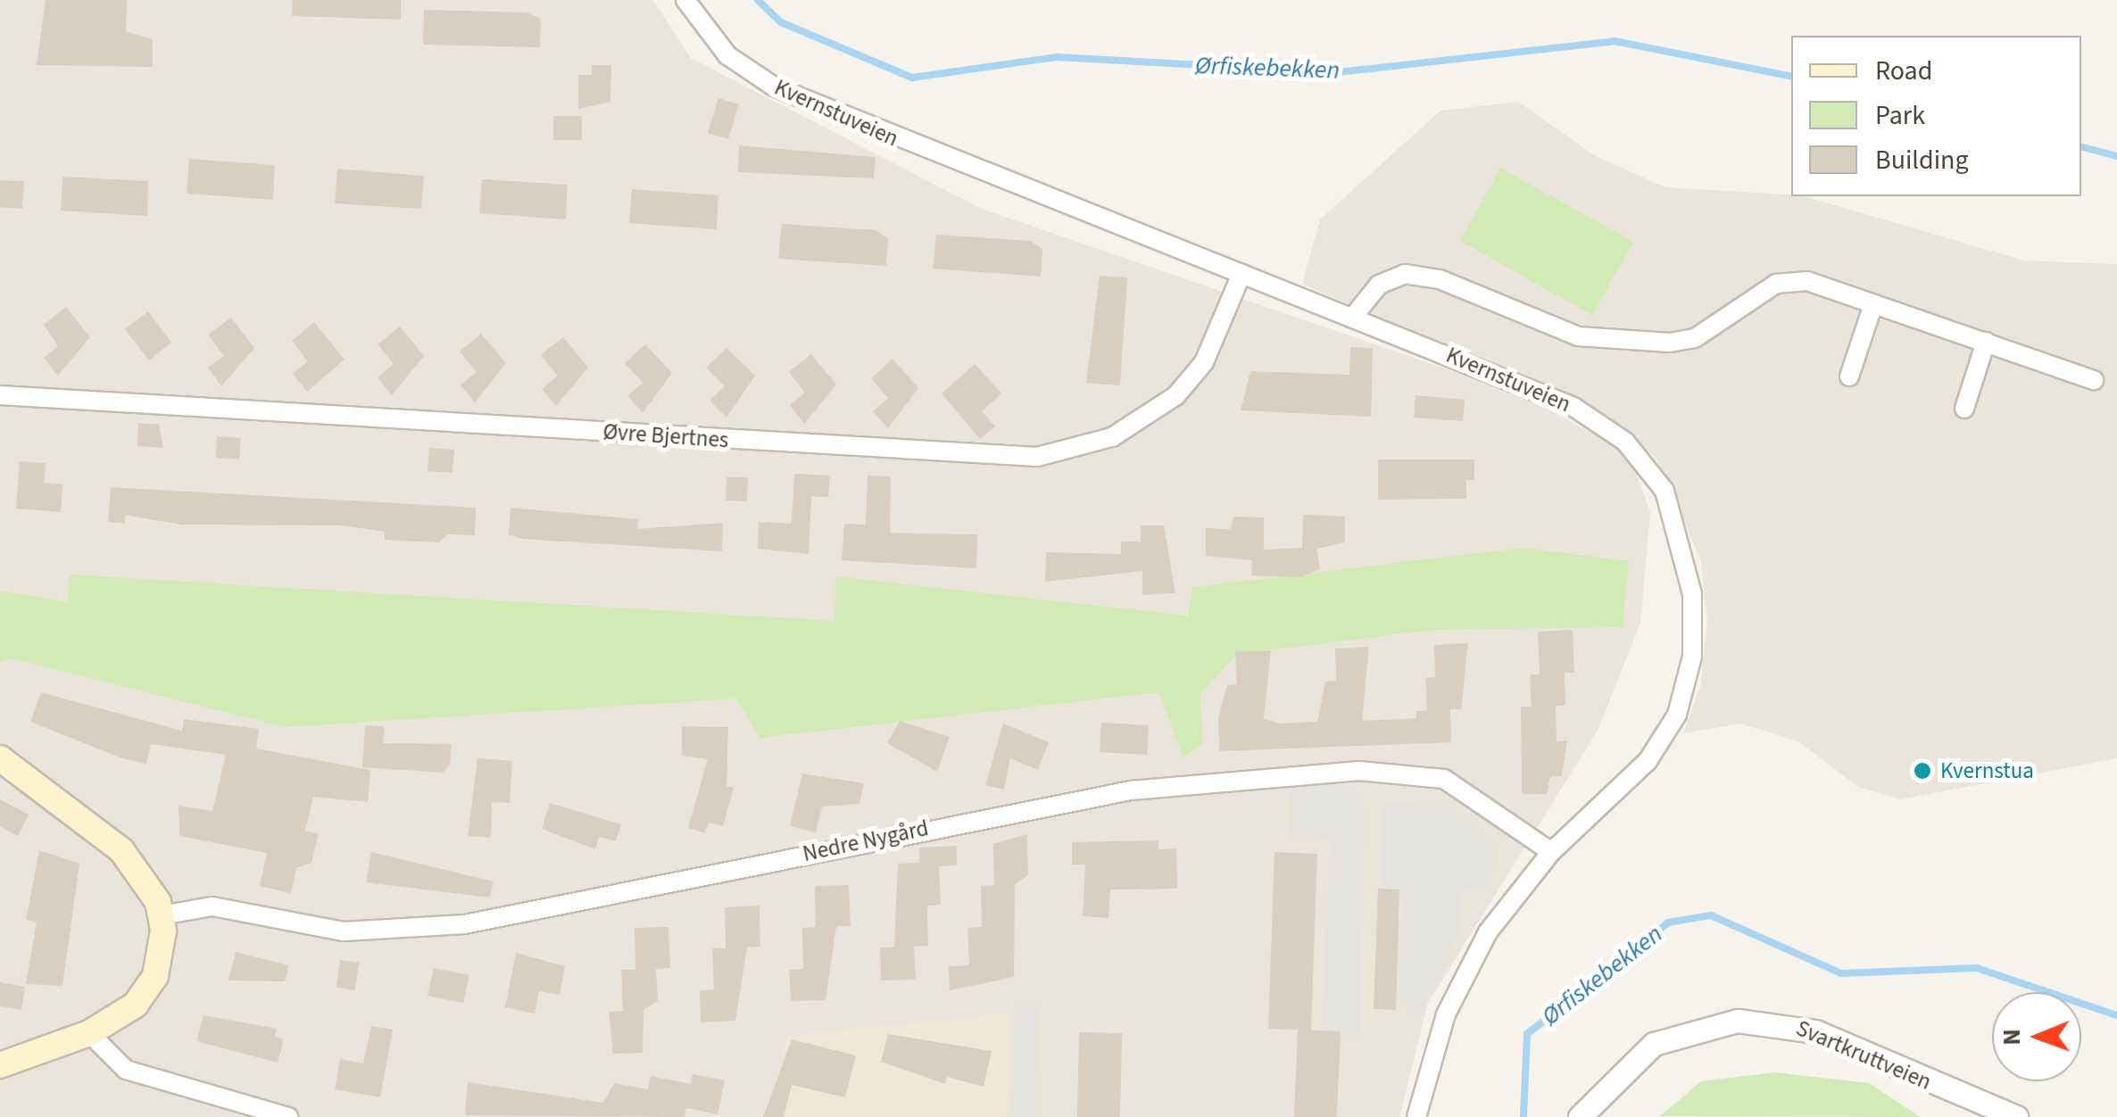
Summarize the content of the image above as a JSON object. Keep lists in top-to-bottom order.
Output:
{
  "streets": {
    "street": [
      "Kvernstuveien",
      "Øvre Bjertnes",
      "Nedre Nygård",
      "Svartkruttveien"
    ]
  },
  "crossings": [
    ["Kvernstuveien", "Øvre Bjertnes"],
    ["Kvernstuveien", "Nedre Nygård"]
  ],
  "water": ["Ørfiskebekken"],
  "places": ["Kvernstua"],
  "legend": ["Road", "Park", "Building"],
  "north": "left"
}
